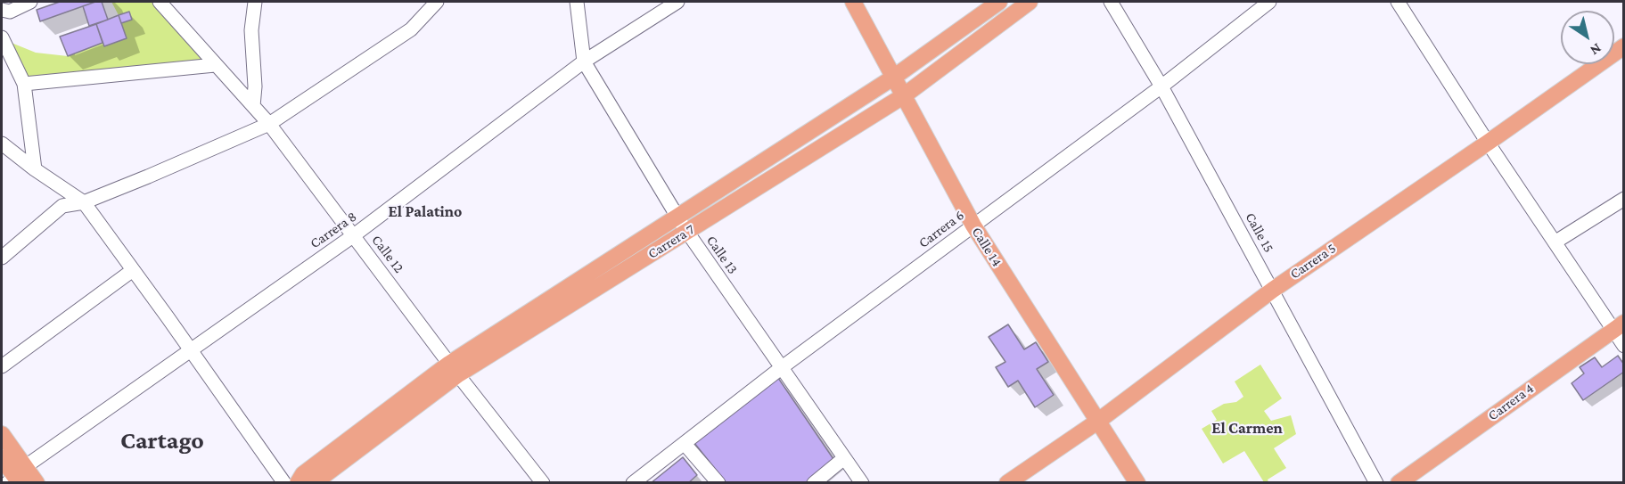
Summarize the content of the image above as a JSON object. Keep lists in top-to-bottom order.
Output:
{
  "streets": {
    "main road": [
      "Carrera 7",
      "Calle 14",
      "Carrera 5",
      "Carrera 4"
    ],
    "street": [
      "Carrera 6",
      "Carrera 8",
      "Calle 15",
      "Calle 12",
      "Calle 13"
    ]
  },
  "crossings": [
    ["Carrera 6", "Calle 15"],
    ["Carrera 6", "Calle 14"],
    ["Carrera 6", "Calle 13"],
    ["Carrera 8", "Calle 12"],
    ["Carrera 8", "Calle 13"],
    ["Calle 15", "Carrera 5"],
    ["Carrera 7", "Calle 14"],
    ["Carrera 7", "Calle 12"],
    ["Carrera 7", "Calle 13"],
    ["Calle 14", "Carrera 5"]
  ],
  "districts": ["El Palatino", "El Carmen", "Cartago"],
  "north": "bottom right"
}
